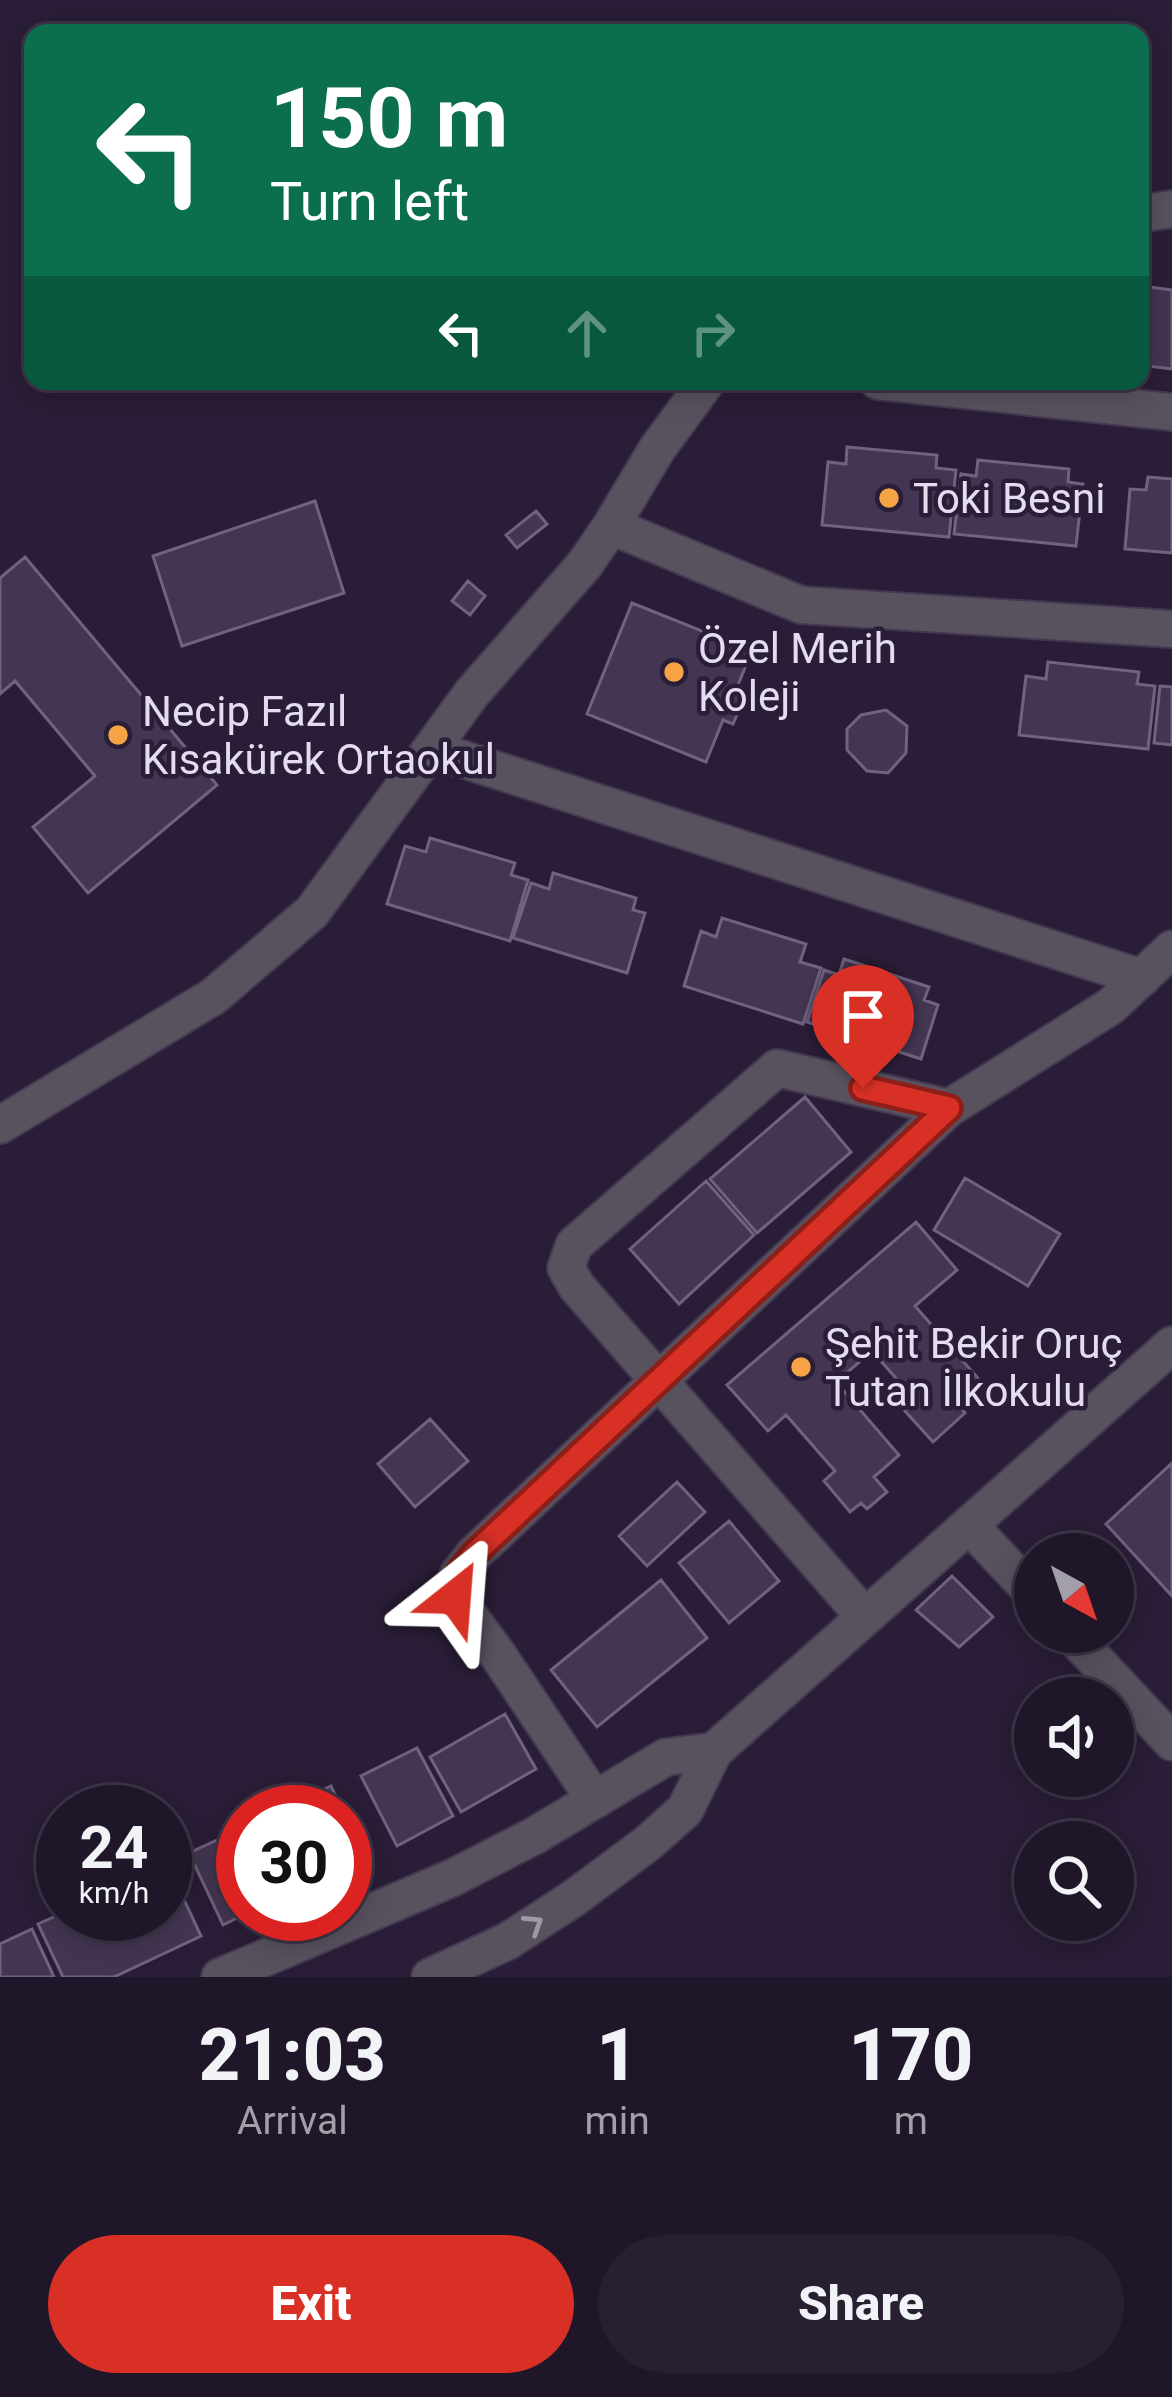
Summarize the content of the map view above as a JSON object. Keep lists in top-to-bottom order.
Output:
{
  "places": [
    "Toki Besni",
    "Özel Merih Koleji",
    "Necip Fazıl Kısakürek Ortaokul",
    "Şehit Bekir Oruç Tutan İlkokulu"
  ],
  "north": "bottom right",
  "page": {
    "turn": ["150 m", "Turn left"],
    "speed": "24 km/h",
    "limit": "30",
    "eta": [
      "21:03",
      "Arrival",
      "1",
      "min",
      "170",
      "m"
    ],
    "buttons": ["Exit", "Share"]
  }
}
